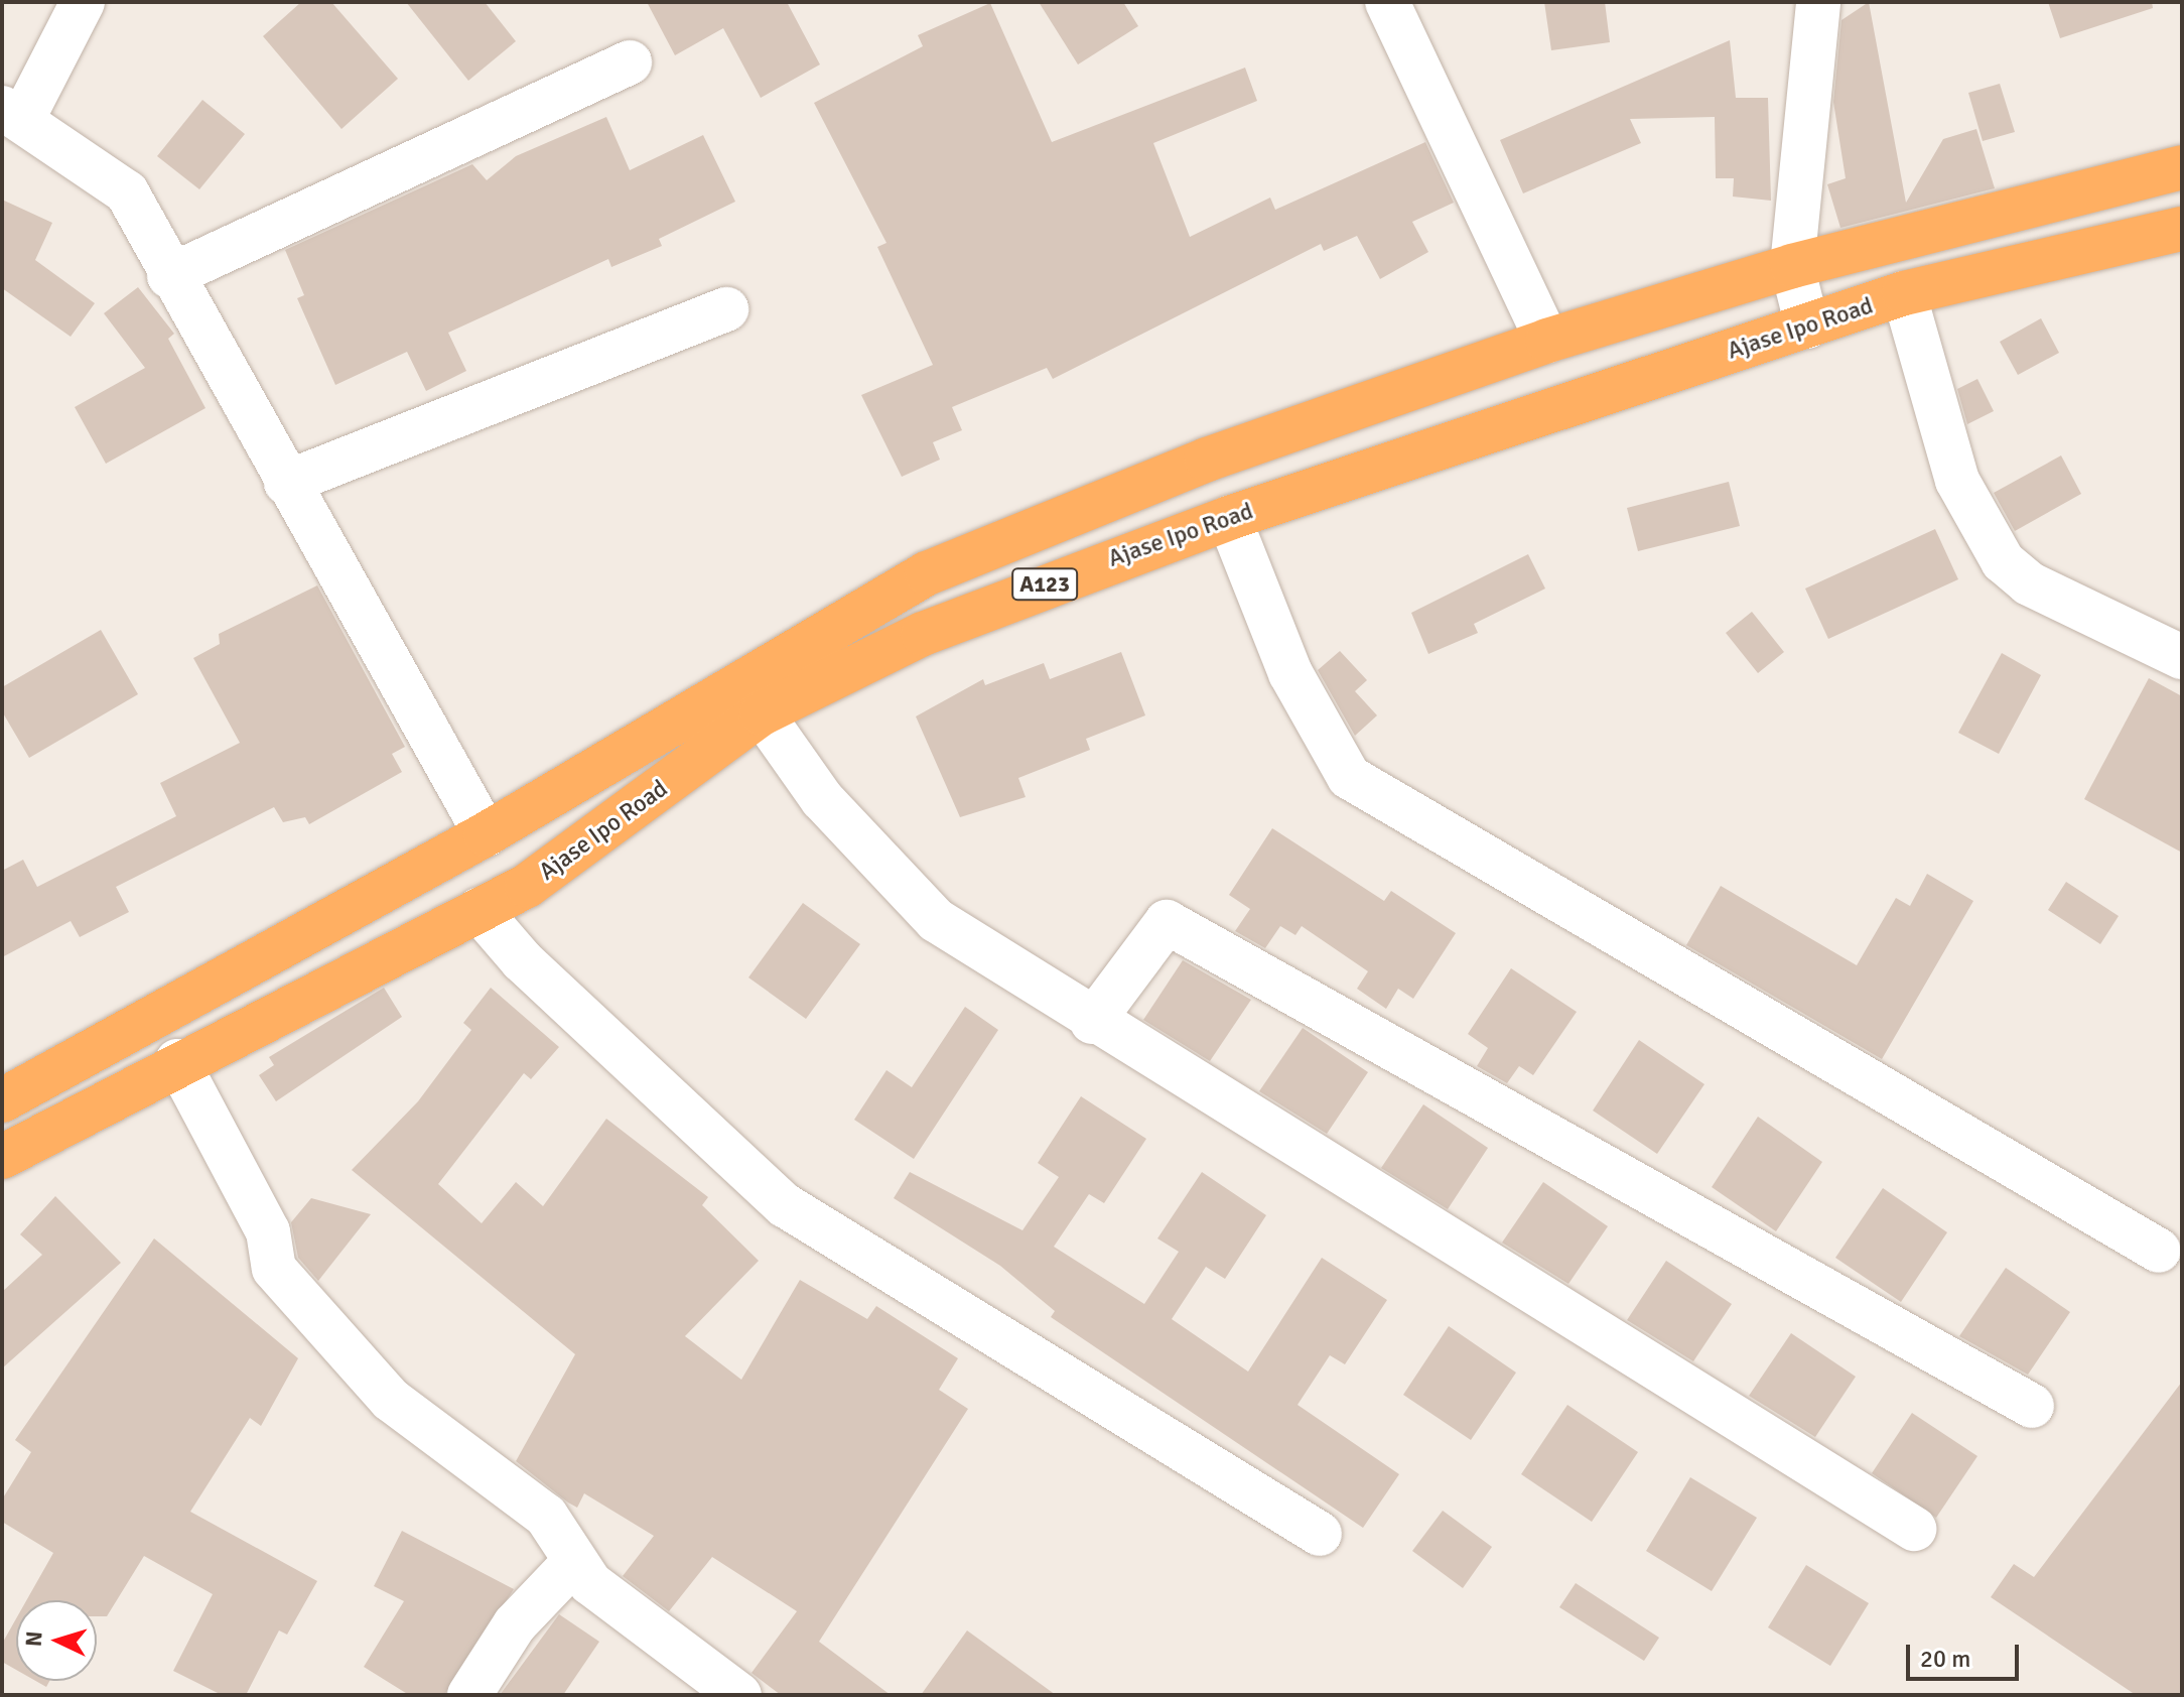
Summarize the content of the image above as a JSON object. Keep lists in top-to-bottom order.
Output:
{
  "streets": {
    "highway": ["Ajase Ipo Road", "A123"]
  },
  "scale_bar": "20 m",
  "north": "left"
}
